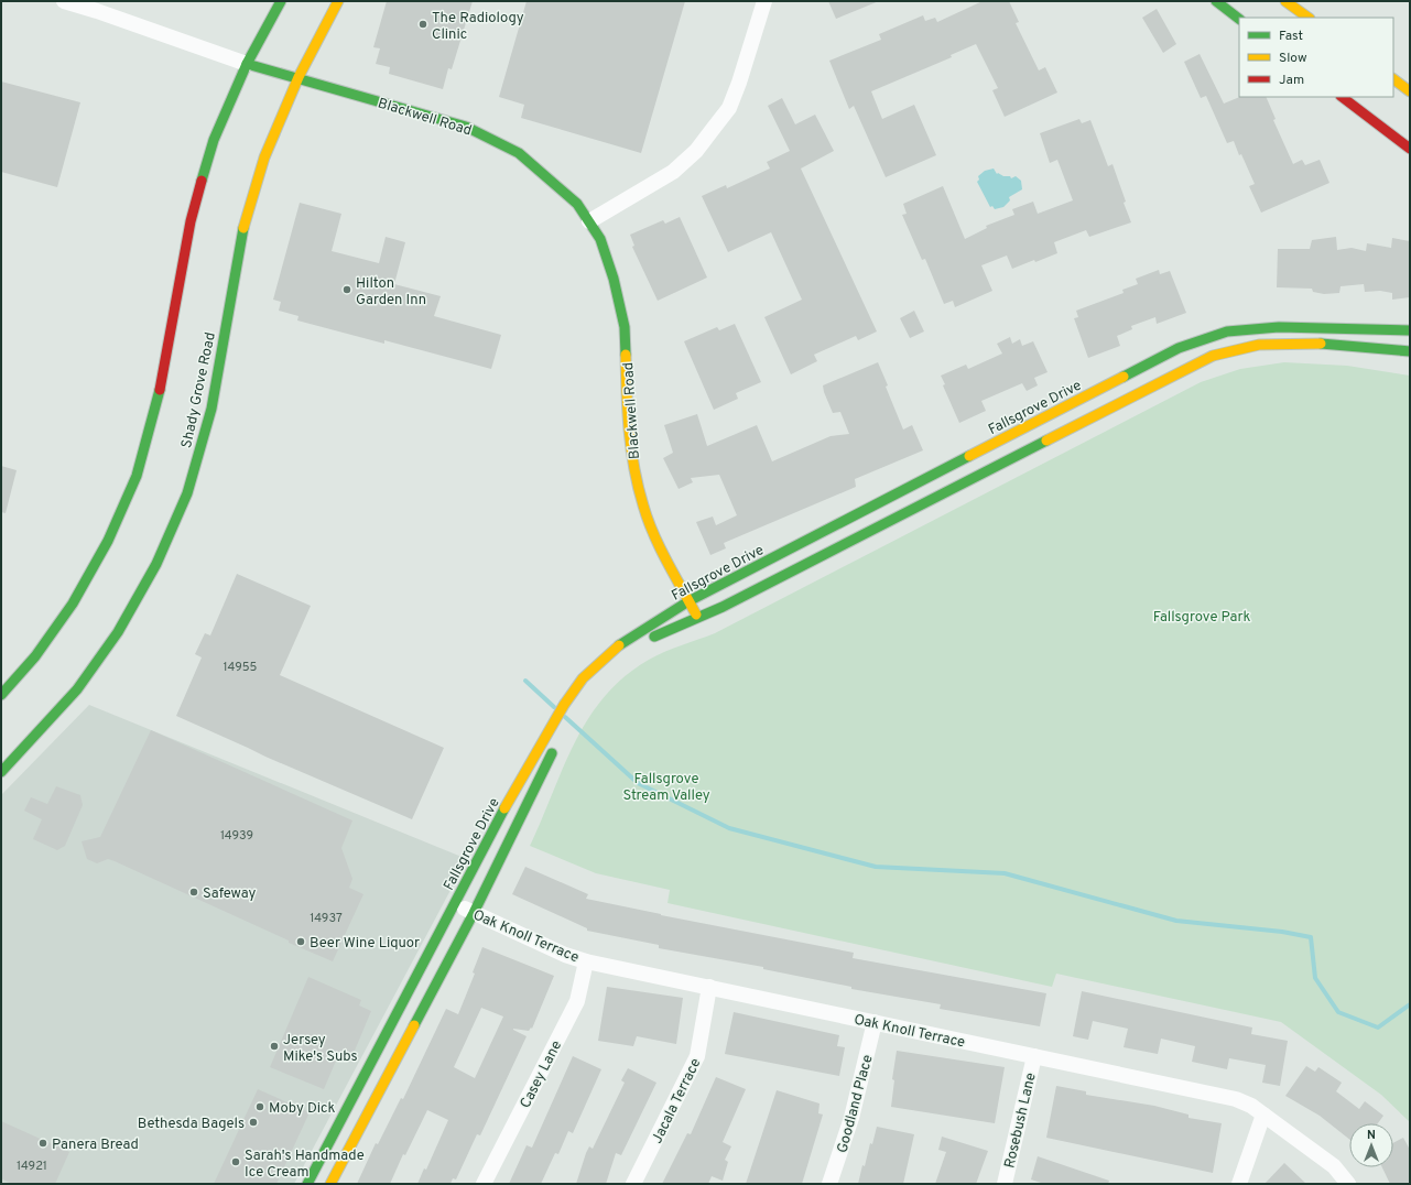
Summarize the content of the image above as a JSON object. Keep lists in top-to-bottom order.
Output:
{
  "streets": {
    "street": [
      "Blackwell Road",
      "Shady Grove Road",
      "Fallsgrove Drive",
      "Oak Knoll Terrace",
      "Casey Lane",
      "Jacala Terrace",
      "Goodland Place",
      "Rosebush Lane"
    ]
  },
  "crossings": [
    ["Blackwell Road", "Shady Grove Road"],
    ["Blackwell Road", "Fallsgrove Drive"],
    ["Fallsgrove Drive", "Oak Knoll Terrace"],
    ["Oak Knoll Terrace", "Casey Lane"],
    ["Oak Knoll Terrace", "Jacala Terrace"],
    ["Oak Knoll Terrace", "Goodland Place"],
    ["Oak Knoll Terrace", "Rosebush Lane"]
  ],
  "parks": ["Fallsgrove Park", "Fallsgrove Stream Valley"],
  "places": [
    "The Radiology Clinic",
    "Hilton Garden Inn",
    "Safeway",
    "Beer Wine Liquor",
    "Jersey Mike's Subs",
    "Moby Dick",
    "Bethesda Bagels",
    "Panera Bread",
    "Sarah's Handmade Ice Cream"
  ],
  "house_numbers": [
    "14955",
    "14939",
    "14937",
    "14921"
  ],
  "legend": ["Fast", "Slow", "Jam"],
  "north": "top"
}
